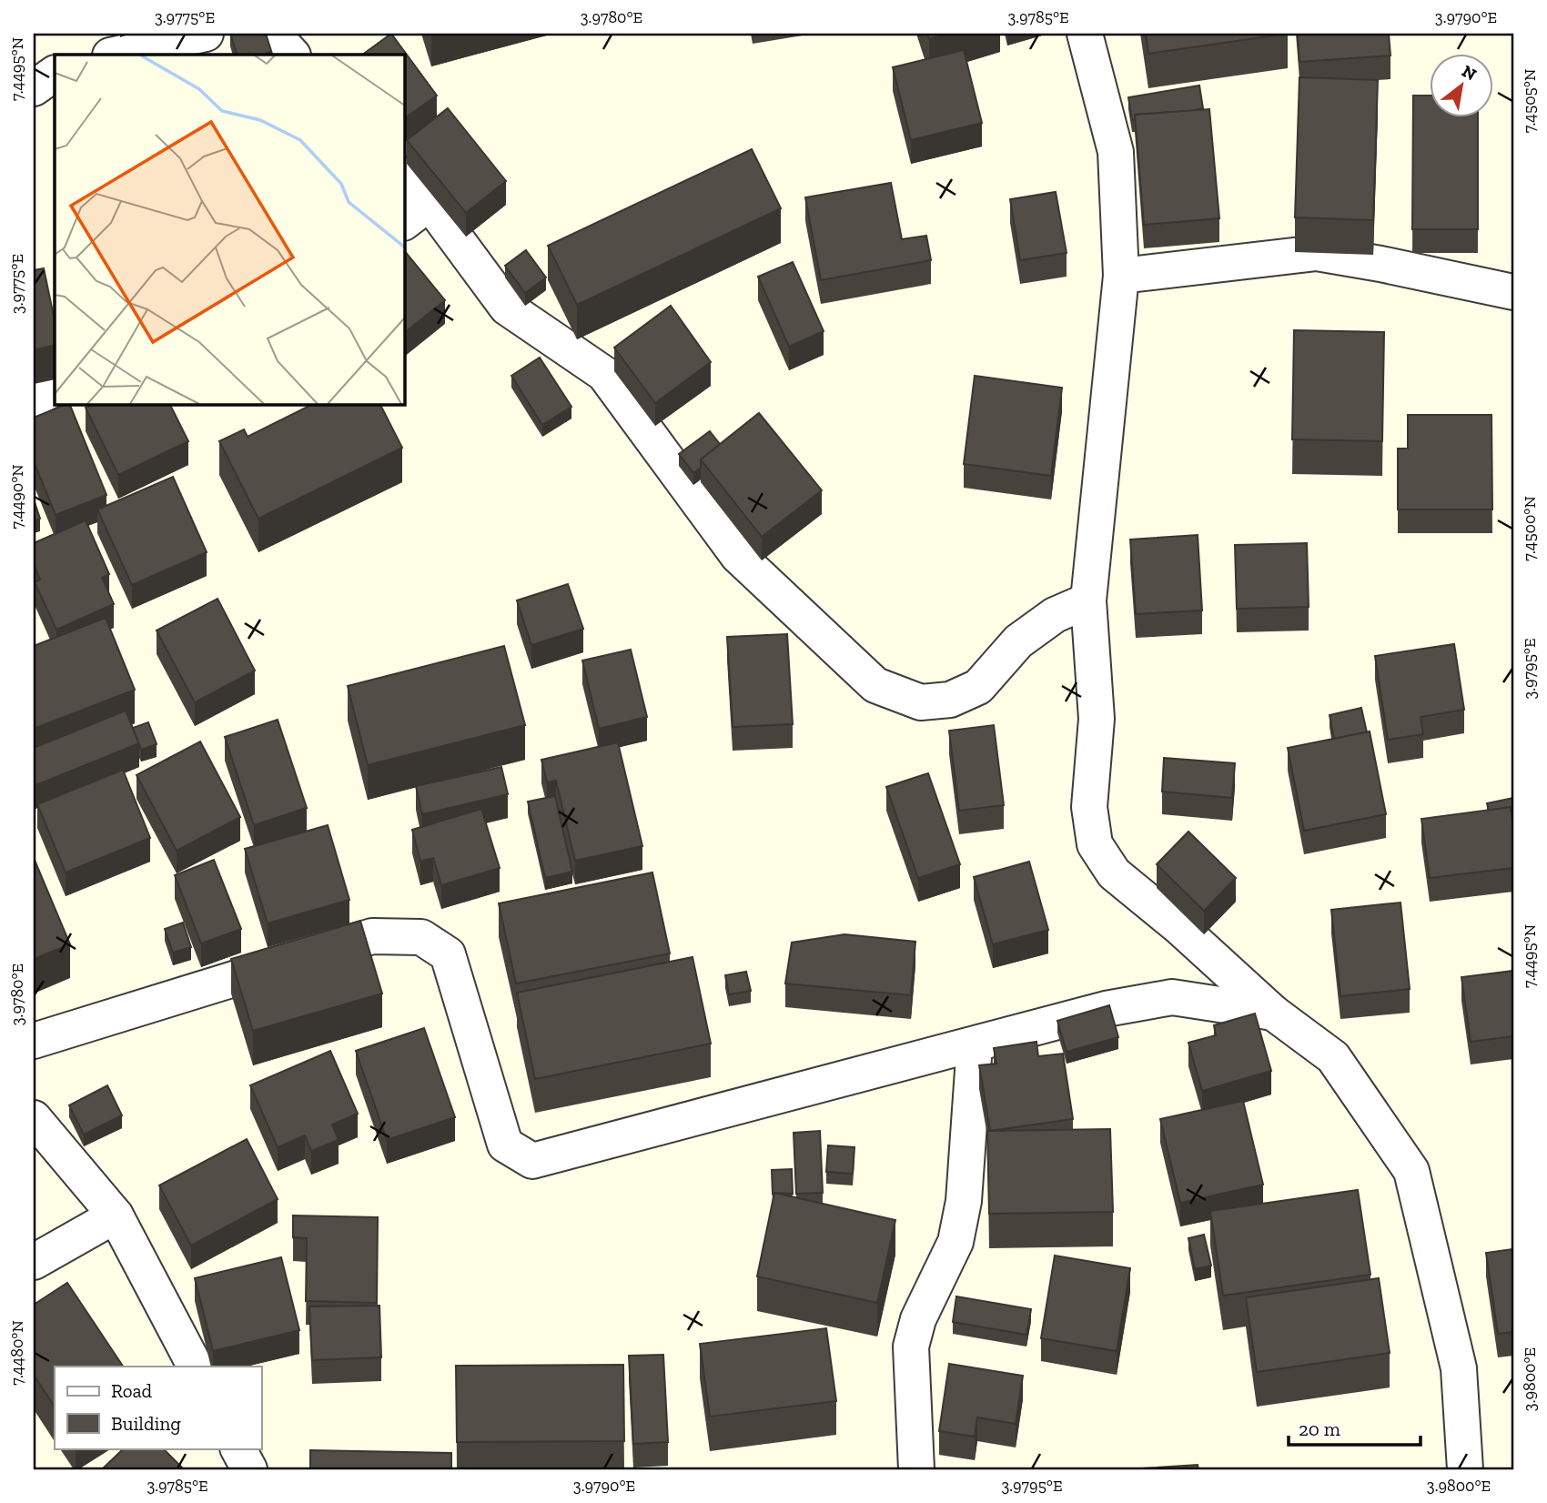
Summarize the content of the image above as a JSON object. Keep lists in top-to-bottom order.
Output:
{
  "legend": ["Road", "Building"],
  "scale_bar": "20 m",
  "north": "top right",
  "coordinates": [
    "3.9775°E",
    "3.9780°E",
    "3.9785°E",
    "3.9790°E",
    "7.4495°N",
    "7.4505°N",
    "7.4490°N",
    "7.4500°N",
    "3.9795°E",
    "7.4480°N",
    "3.9800°E"
  ]
}
